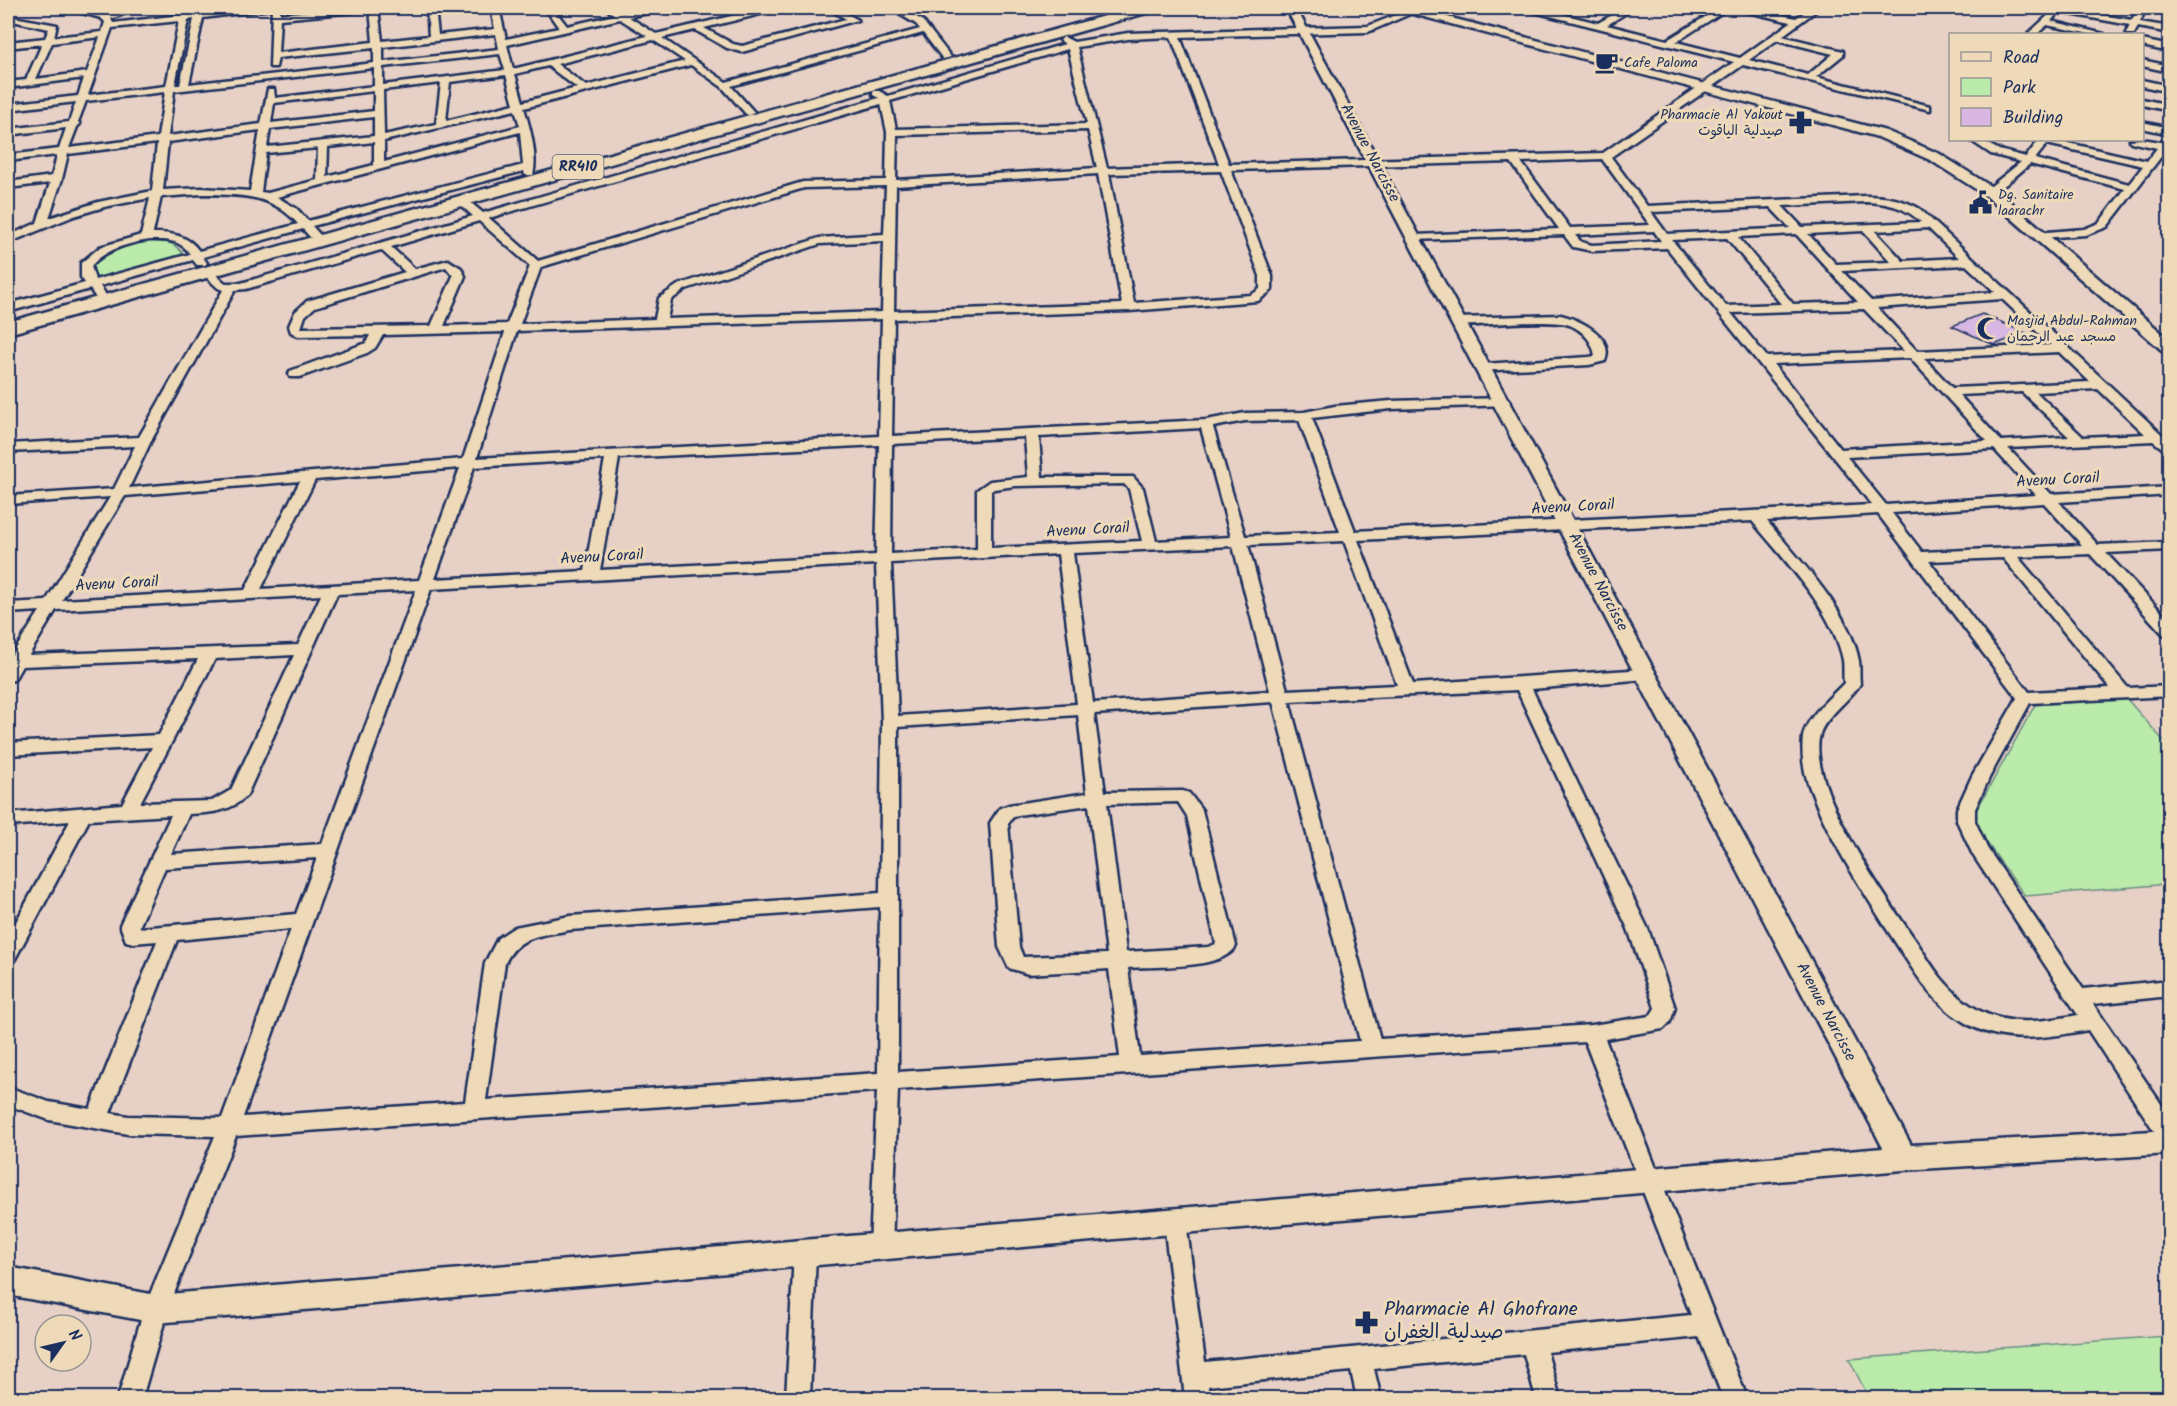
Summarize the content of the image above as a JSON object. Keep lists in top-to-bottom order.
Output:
{
  "streets": {
    "highway": ["RR410"],
    "street": ["Avenue Narcisse", "Avenu Corail"]
  },
  "crossings": [
    ["Avenue Narcisse", "Avenu Corail"]
  ],
  "places": {
    "cafe": ["Cafe Paloma"],
    "pharmacy": ["Pharmacie Al Yakout صيدلية الياقوت", "Pharmacie Al Ghofrane صيدلية الغفران"],
    "public building": ["Dg. Sanitaire laarachr"],
    "mosque": ["Masjid Abdul-Rahman مسجد عبد الرحمان"]
  },
  "legend": ["Road", "Park", "Building"],
  "north": "top right"
}
